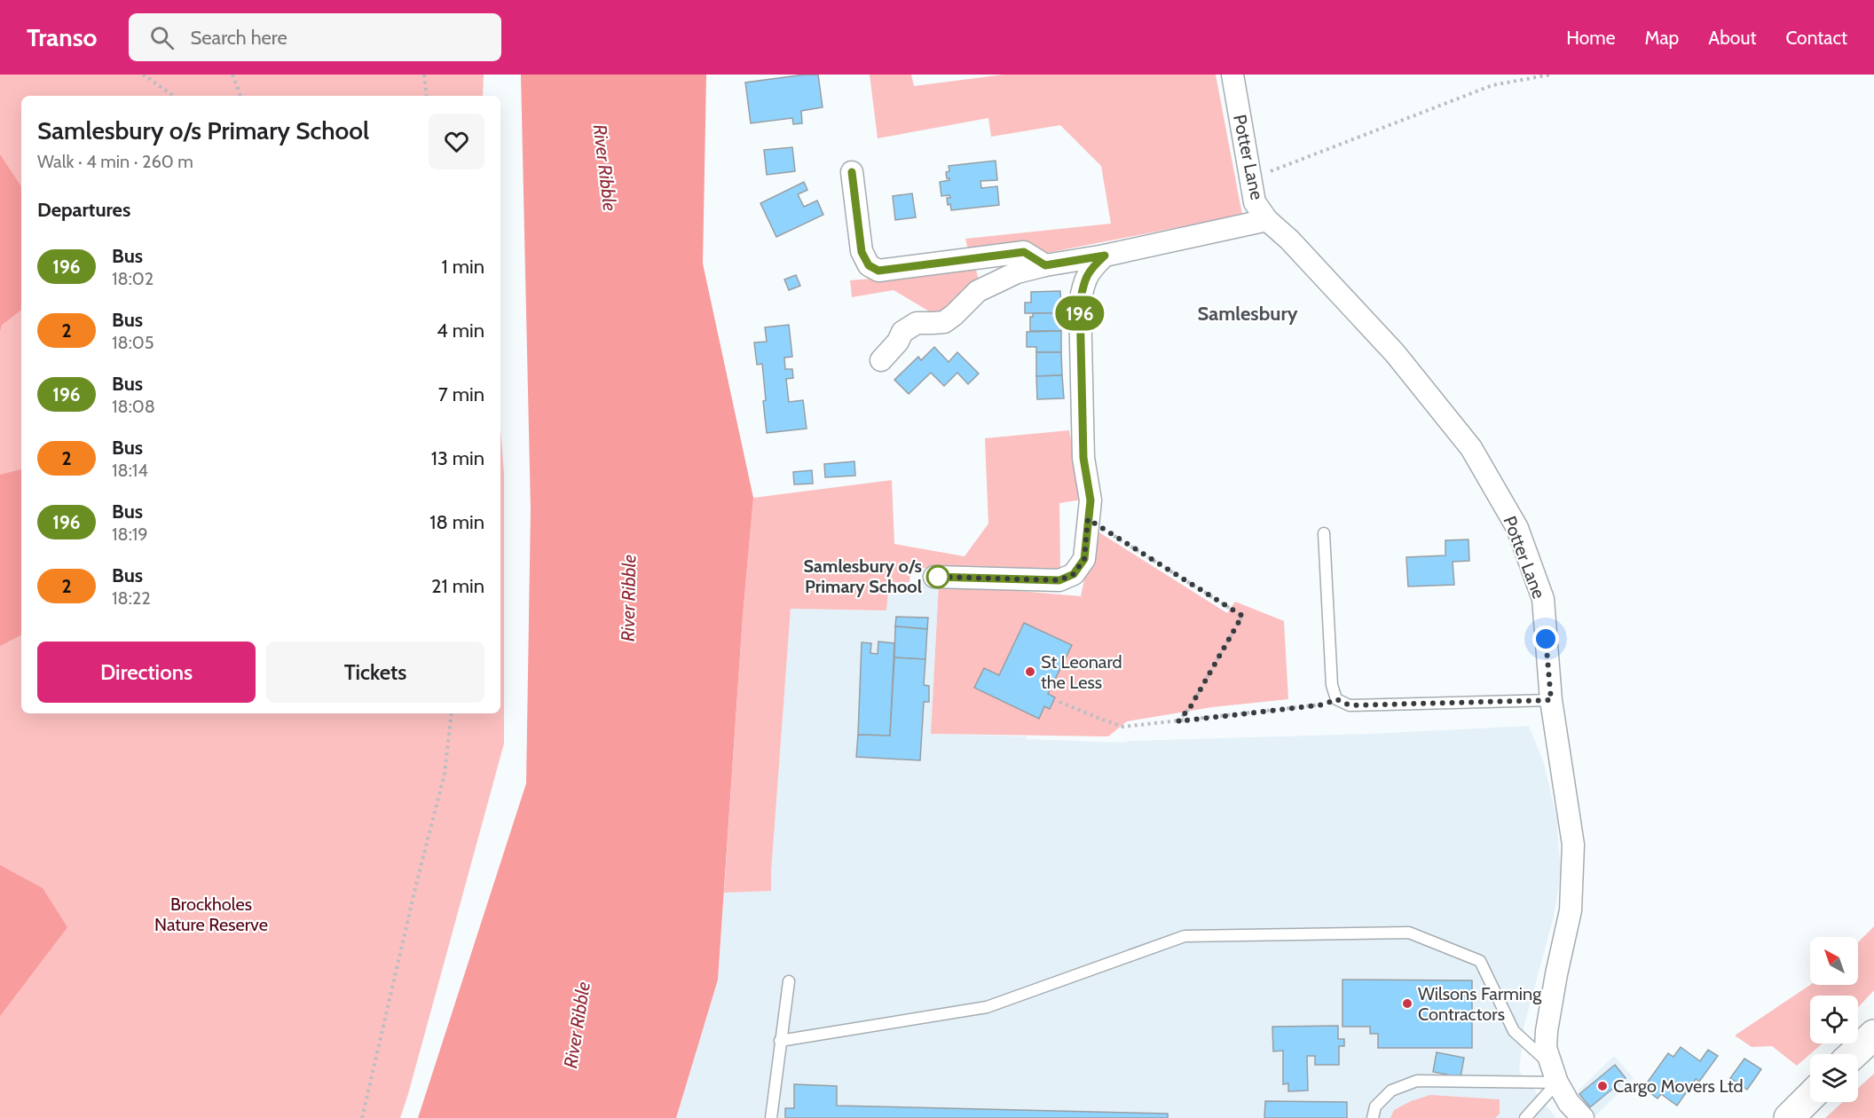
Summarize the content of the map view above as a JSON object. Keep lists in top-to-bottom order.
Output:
{
  "streets": {
    "street": ["Potter Lane"]
  },
  "districts": ["Samlesbury"],
  "water": ["River Ribble"],
  "parks": ["Brockholes Nature Reserve"],
  "places": [
    "Samlesbury o/s Primary School",
    "St Leonard the Less",
    "Wilsons Farming Contractors",
    "Cargo Movers Ltd"
  ],
  "lines": ["bus line 196"],
  "north": "top left",
  "page": {
    "header": "Transo",
    "search": "Search here",
    "nav": [
      "Home",
      "Map",
      "About",
      "Contact"
    ],
    "on_map": "196",
    "heading": [
      ["Samlesbury o/s Primary School", "Walk · 4 min · 260 m"],
      "Departures"
    ],
    "list": [
      {
        "mark": "196",
        "name": "Bus",
        "note": "18:02",
        "value": "1 min"
      },
      {
        "mark": "2",
        "name": "Bus",
        "note": "18:05",
        "value": "4 min"
      },
      {
        "mark": "196",
        "name": "Bus",
        "note": "18:08",
        "value": "7 min"
      },
      {
        "mark": "2",
        "name": "Bus",
        "note": "18:14",
        "value": "13 min"
      },
      {
        "mark": "196",
        "name": "Bus",
        "note": "18:19",
        "value": "18 min"
      },
      {
        "mark": "2",
        "name": "Bus",
        "note": "18:22",
        "value": "21 min"
      }
    ],
    "buttons": ["Directions", "Tickets"]
  }
}
